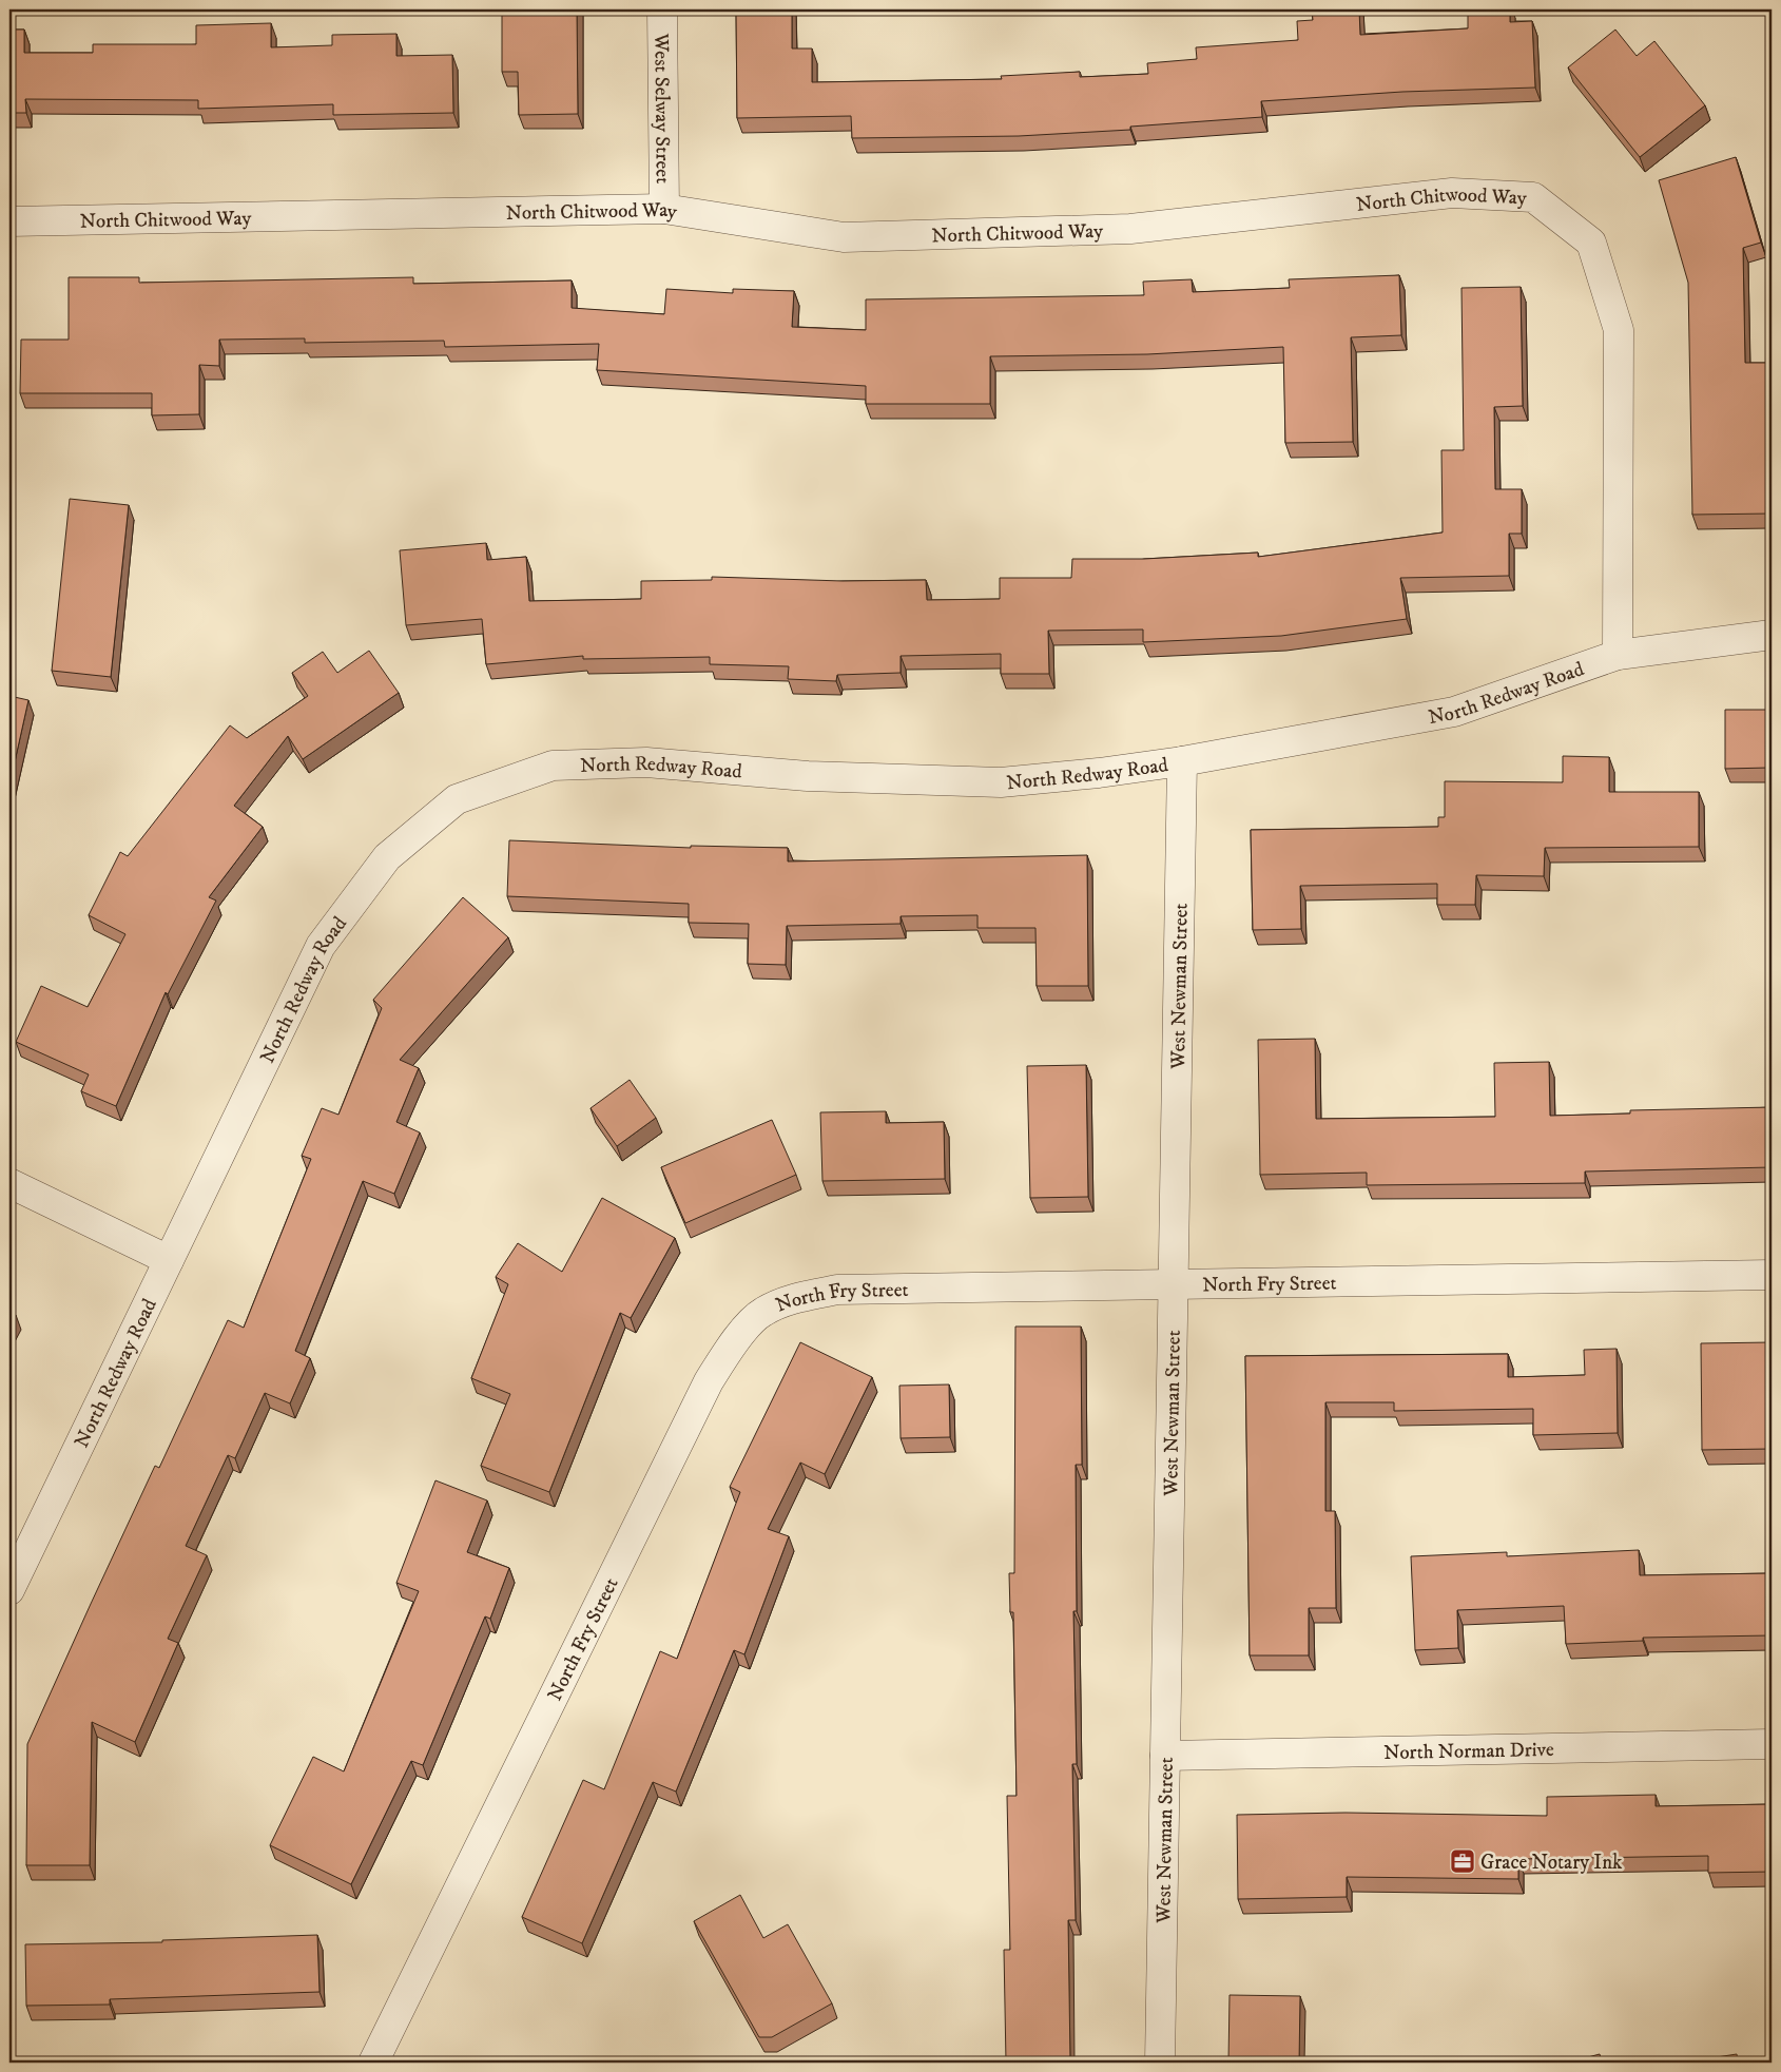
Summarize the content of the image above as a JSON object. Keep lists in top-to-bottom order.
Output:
{
  "streets": {
    "street": [
      "West Selway Street",
      "North Chitwood Way",
      "North Redway Road",
      "West Newman Street",
      "North Fry Street",
      "North Norman Drive"
    ]
  },
  "crossings": [
    ["West Selway Street", "North Chitwood Way"],
    ["North Chitwood Way", "North Redway Road"],
    ["North Redway Road", "West Newman Street"],
    ["West Newman Street", "North Fry Street"],
    ["West Newman Street", "North Norman Drive"]
  ],
  "places": {
    "office": ["Grace Notary Ink"]
  }
}
